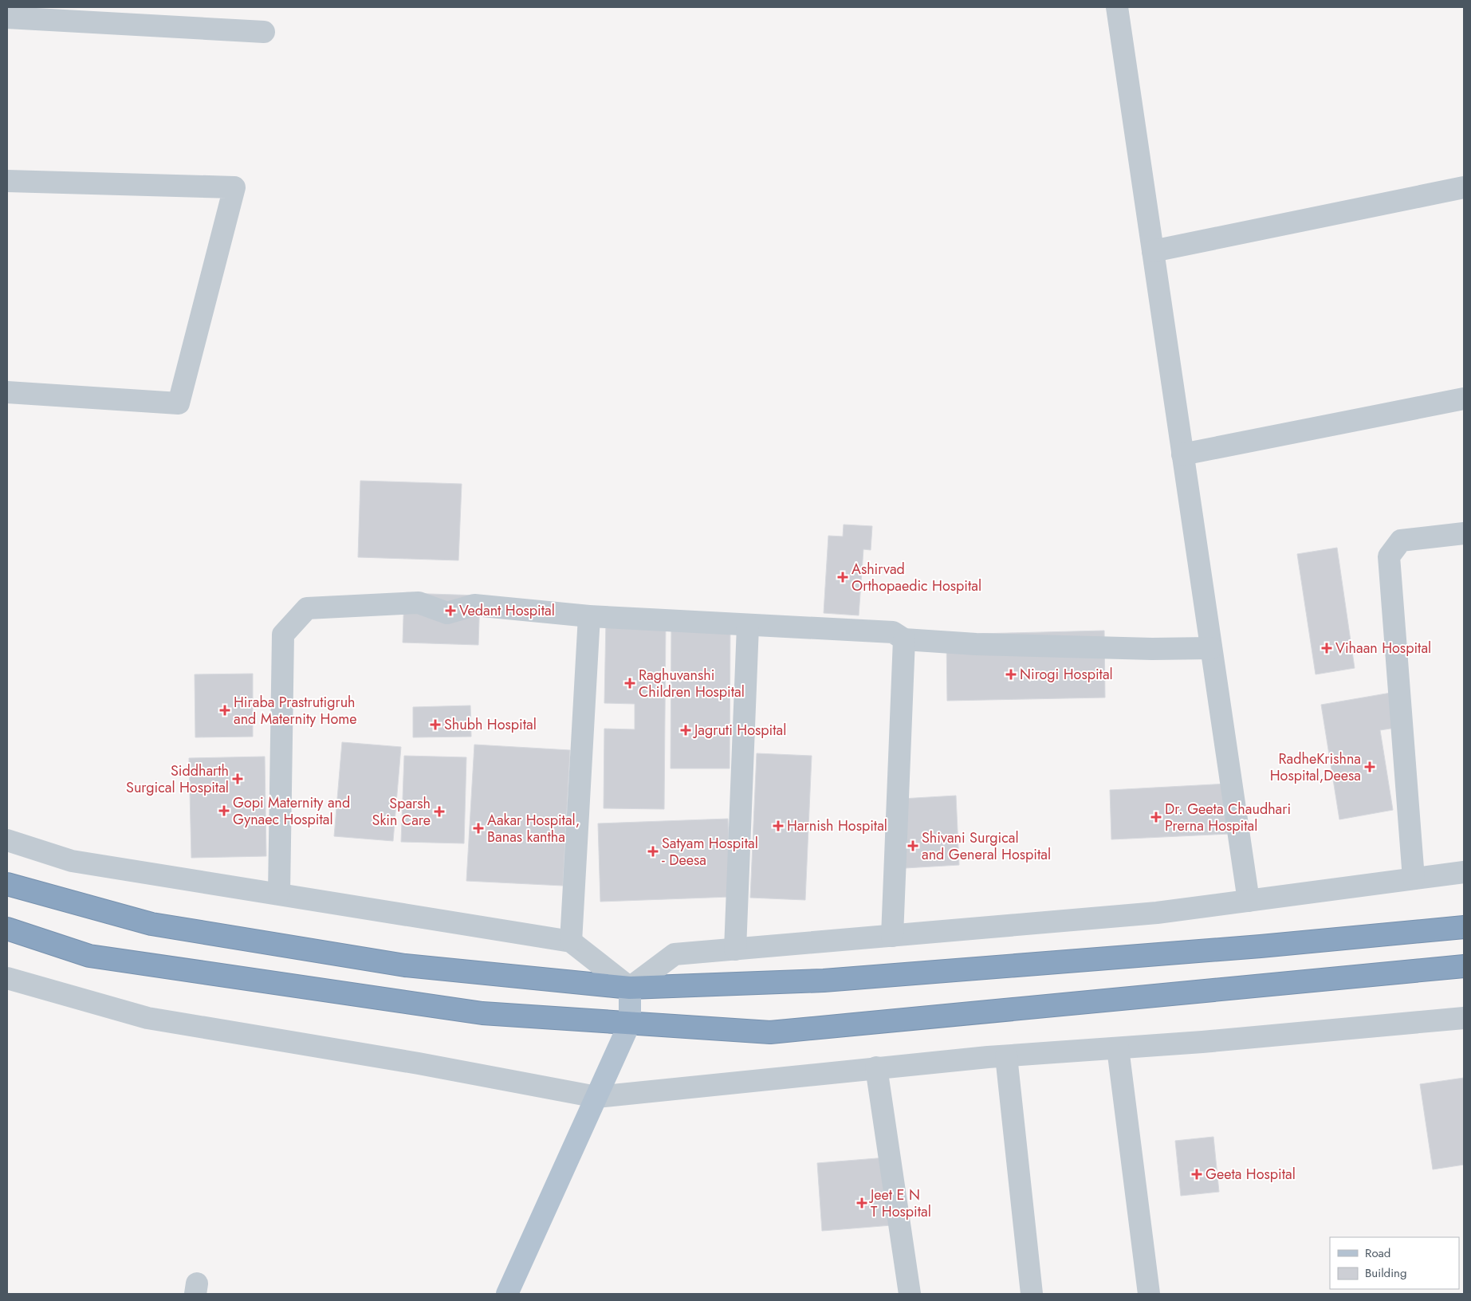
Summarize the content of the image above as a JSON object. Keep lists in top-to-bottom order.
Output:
{
  "places": {
    "health": [
      "Ashirvad Orthopaedic Hospital",
      "Vedant Hospital",
      "Vihaan Hospital",
      "Nirogi Hospital",
      "Raghuvanshi Children Hospital",
      "Hiraba Prastrutigruh and Maternity Home",
      "Shubh Hospital",
      "Jagruti Hospital",
      "RadheKrishna Hospital,Deesa",
      "Siddharth Surgical Hospital",
      "Gopi Maternity and Gynaec Hospital",
      "Sparsh Skin Care",
      "Dr. Geeta Chaudhari Prerna Hospital",
      "Harnish Hospital",
      "Aakar Hospital, Banas kantha",
      "Shivani Surgical and General Hospital",
      "Satyam Hospital - Deesa",
      "Geeta Hospital",
      "Jeet E N T Hospital"
    ]
  },
  "legend": ["Road", "Building"]
}
